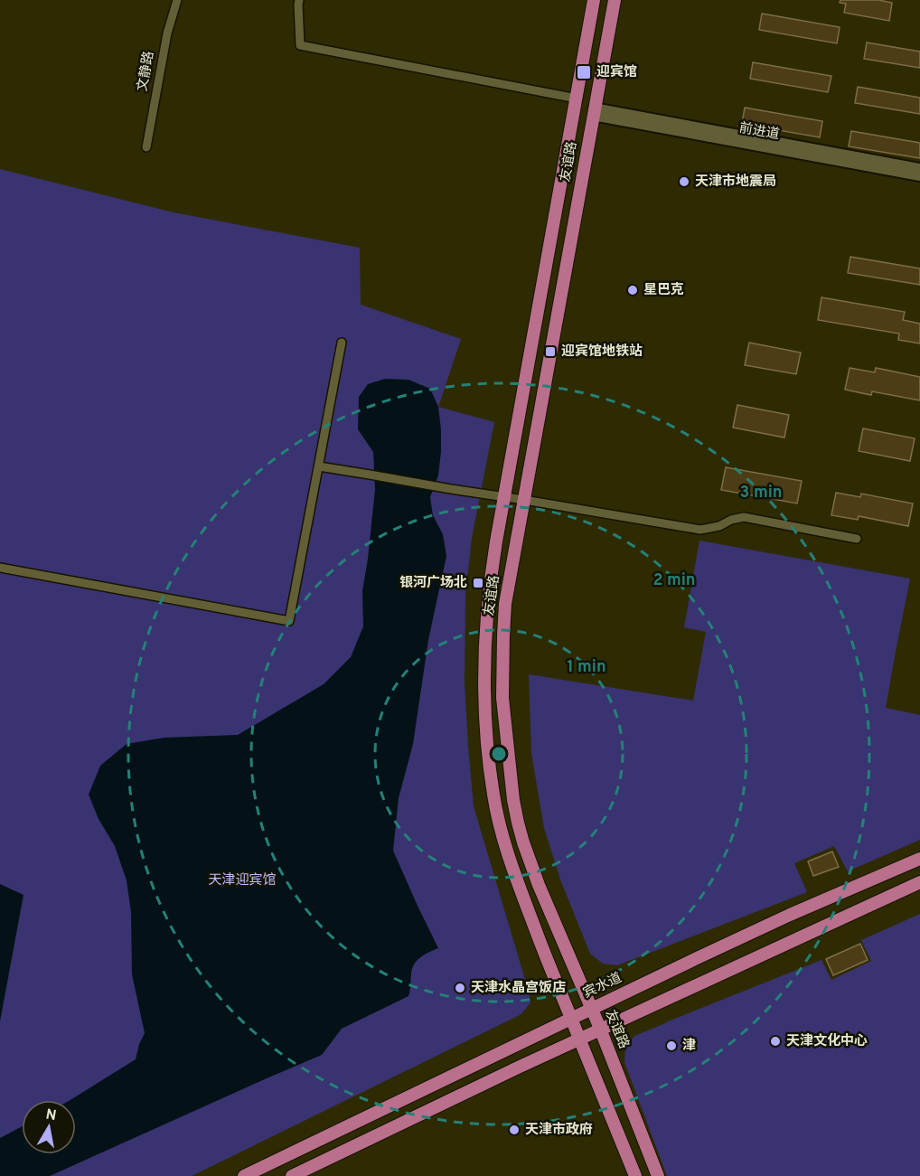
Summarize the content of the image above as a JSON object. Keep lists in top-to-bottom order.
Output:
{
  "streets": {
    "main road": ["友谊路", "宾水道"],
    "street": ["文静路", "前进道"]
  },
  "crossings": [
    ["前进道", "友谊路"],
    ["友谊路", "宾水道"]
  ],
  "parks": ["天津迎宾馆"],
  "places": {
    "transit": ["迎宾馆", "迎宾馆地铁站", "银河广场北"],
    "other": [
      "天津市地震局",
      "星巴克",
      "天津水晶宫饭店",
      "天津文化中心",
      "津",
      "天津市政府"
    ]
  },
  "north": "top",
  "rings": ["3 min", "2 min", "1 min"]
}
